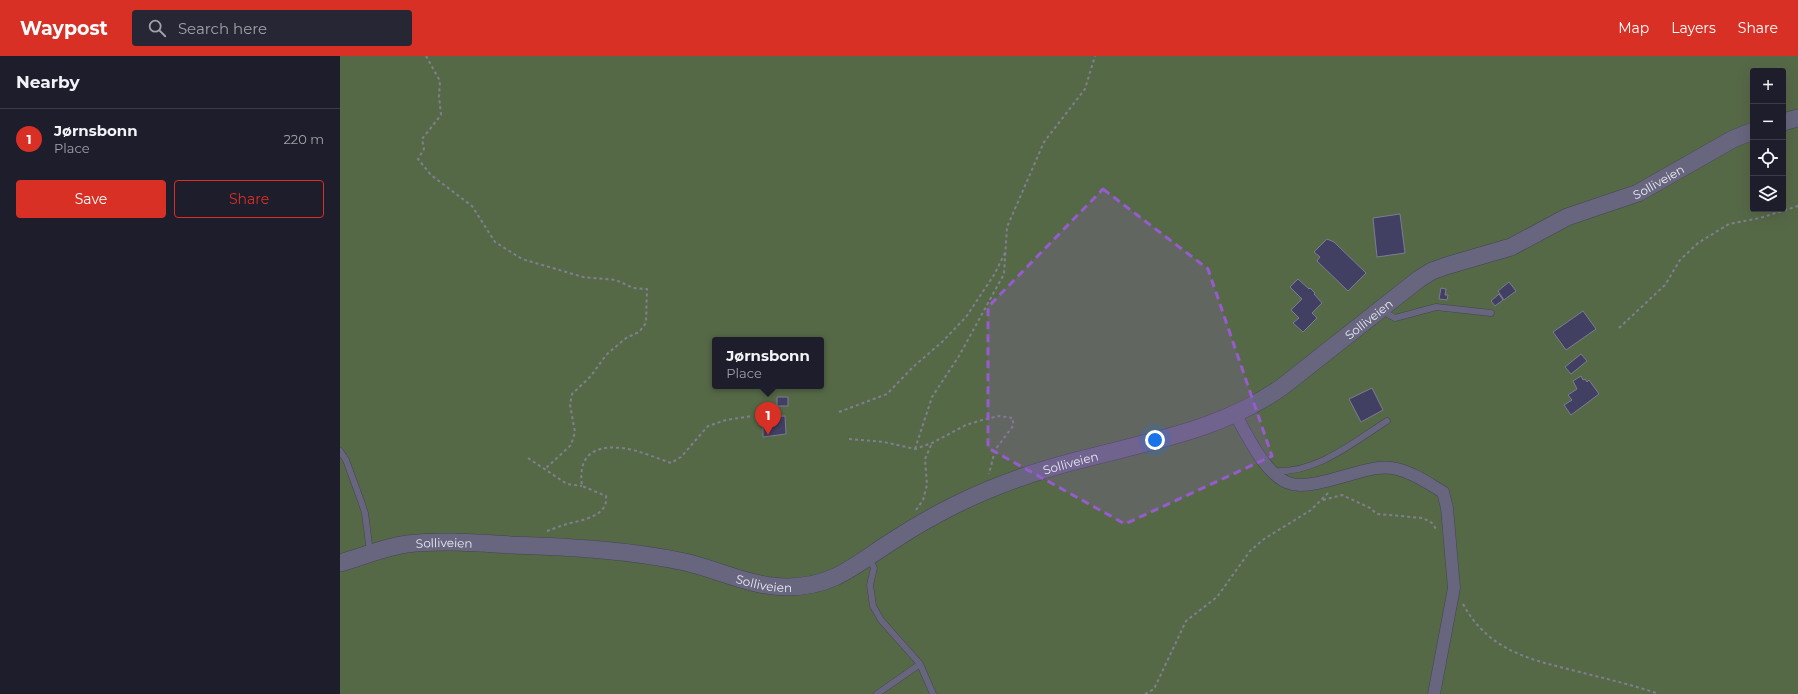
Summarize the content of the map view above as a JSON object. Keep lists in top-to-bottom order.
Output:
{
  "streets": {
    "street": ["Solliveien"]
  },
  "page": {
    "header": "Waypost",
    "search": "Search here",
    "nav": ["Map", "Layers", "Share"],
    "heading": "Nearby",
    "map_buttons": ["+", "−"],
    "list": [
      {
        "mark": "1",
        "name": "Jørnsbonn",
        "note": "Place",
        "value": "220 m"
      }
    ],
    "buttons": ["Save", "Share"],
    "popup": ["Jørnsbonn", "Place"],
    "pins": "1"
  }
}
